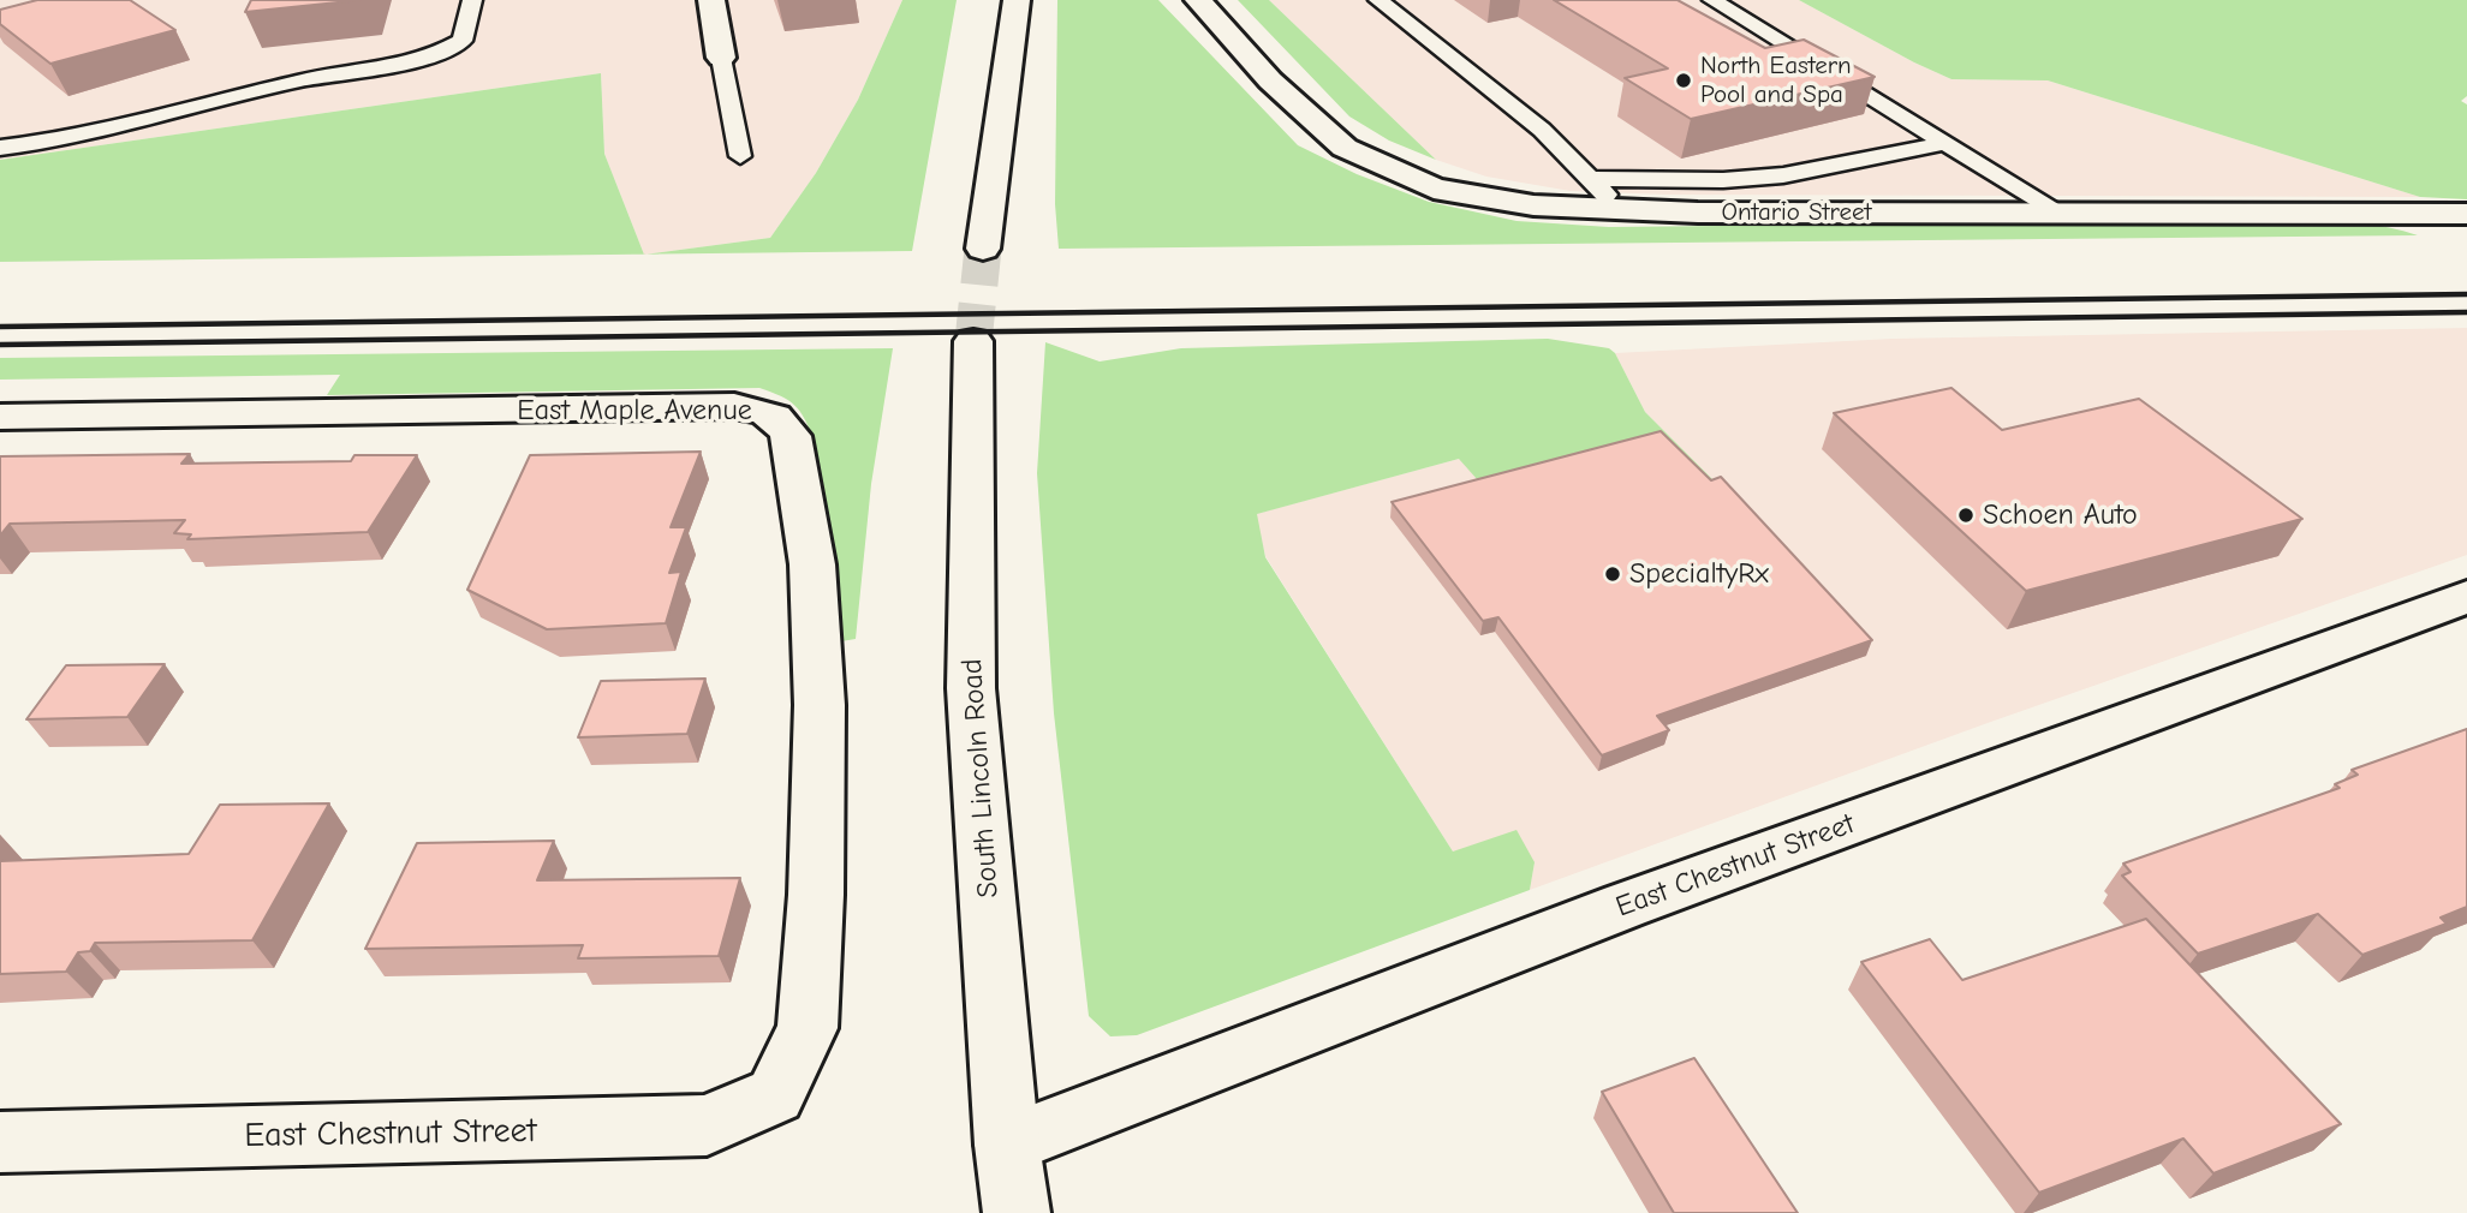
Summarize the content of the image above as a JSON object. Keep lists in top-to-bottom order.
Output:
{
  "streets": {
    "street": [
      "Ontario Street",
      "East Maple Avenue",
      "South Lincoln Road",
      "East Chestnut Street"
    ]
  },
  "crossings": [
    ["East Maple Avenue", "East Chestnut Street"],
    ["South Lincoln Road", "East Chestnut Street"]
  ],
  "places": ["North Eastern Pool and Spa", "Schoen Auto", "SpecialtyRx"]
}
